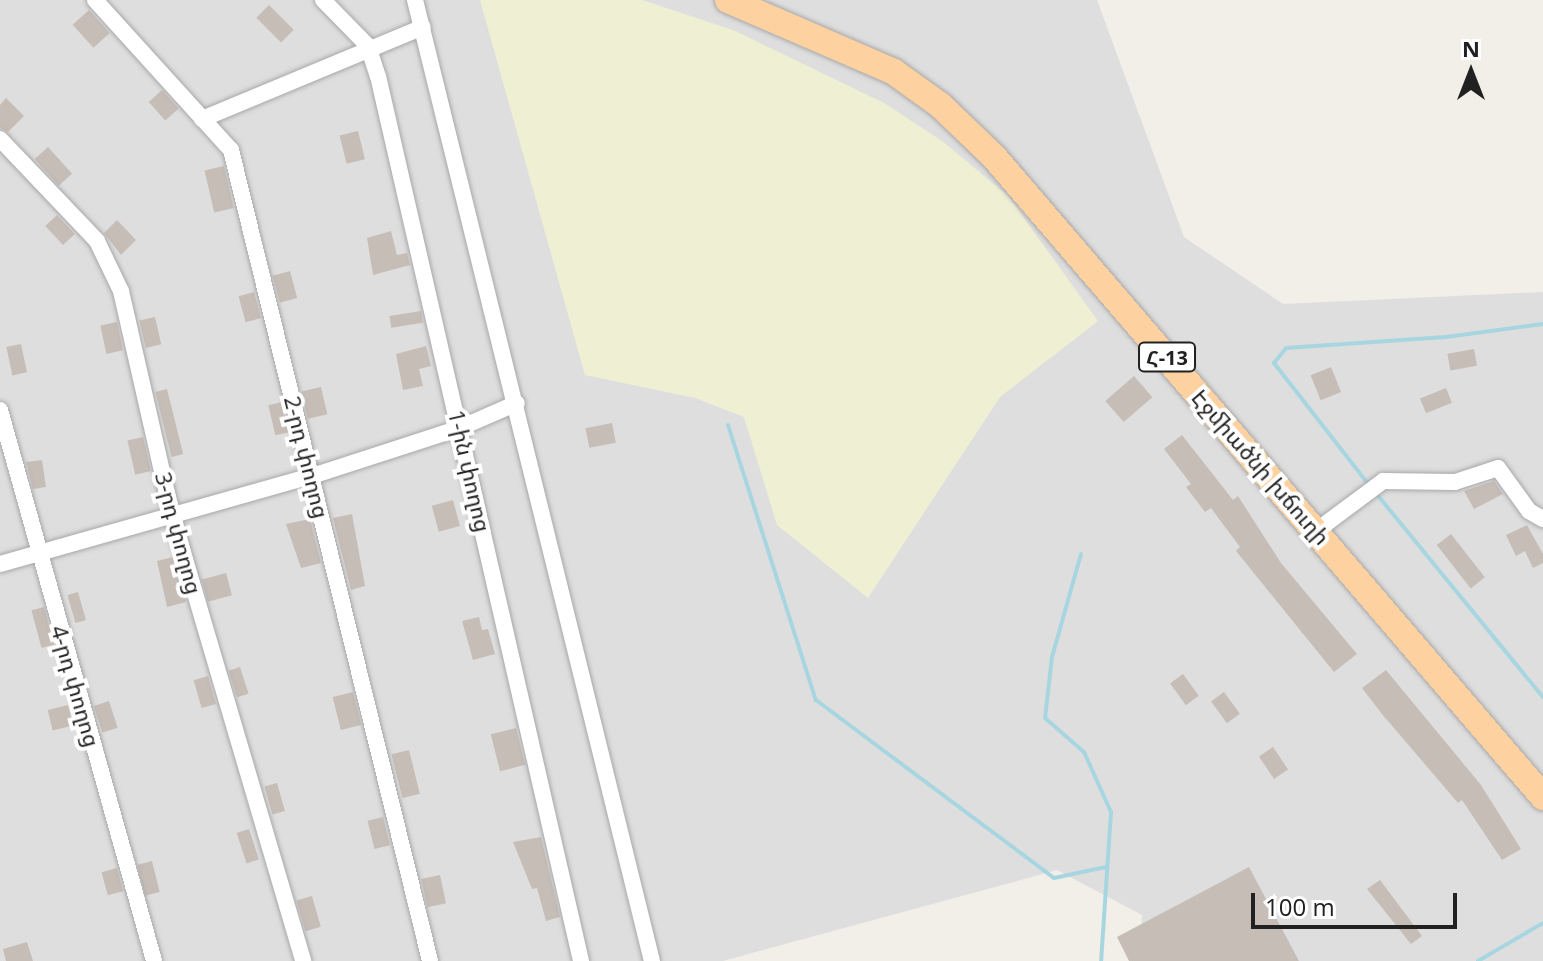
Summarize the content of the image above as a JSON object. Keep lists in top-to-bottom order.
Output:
{
  "streets": {
    "main road": ["Հ-13", "Էջմիածնի խճուղի"],
    "street": [
      "2-րդ փողոց",
      "1-ին փողոց",
      "3-րդ փողոց",
      "4-րդ փողոց"
    ]
  },
  "scale_bar": "100 m",
  "north": "top"
}
